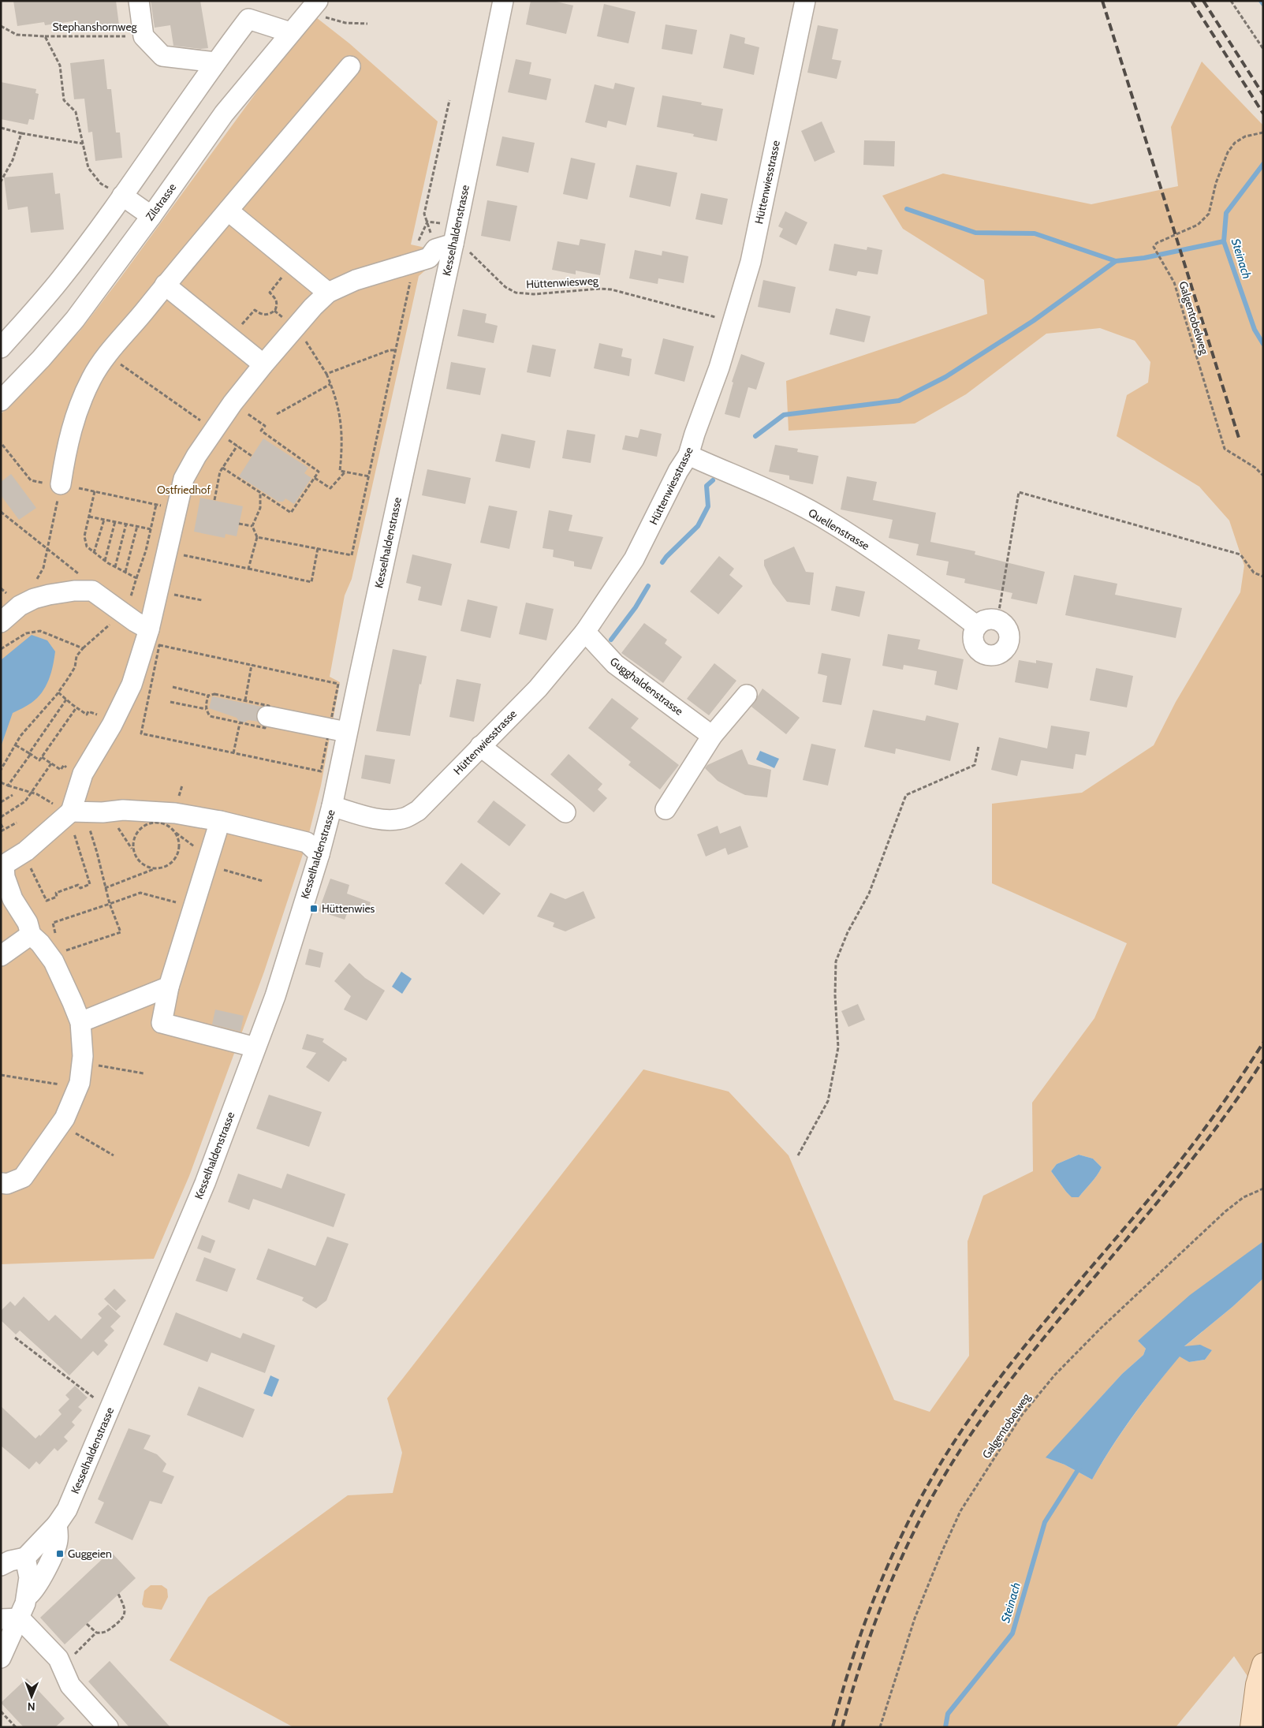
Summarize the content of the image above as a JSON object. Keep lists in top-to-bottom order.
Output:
{
  "streets": {
    "street": [
      "Hüttenwiesstrasse",
      "Zilstrasse",
      "Kesselhaldenstrasse",
      "Quellenstrasse",
      "Gugghaldenstrasse"
    ],
    "path": ["Stephanshornweg", "Hüttenwiesweg", "Galgentobelweg"]
  },
  "crossings": [
    ["Hüttenwiesstrasse", "Kesselhaldenstrasse"],
    ["Hüttenwiesstrasse", "Quellenstrasse"],
    ["Hüttenwiesstrasse", "Gugghaldenstrasse"],
    ["Kesselhaldenstrasse", "Hüttenwiesweg"]
  ],
  "water": ["Steinach"],
  "parks": ["Ostfriedhof"],
  "places": {
    "transit": ["Hüttenwies", "Guggeien"]
  },
  "north": "bottom"
}
